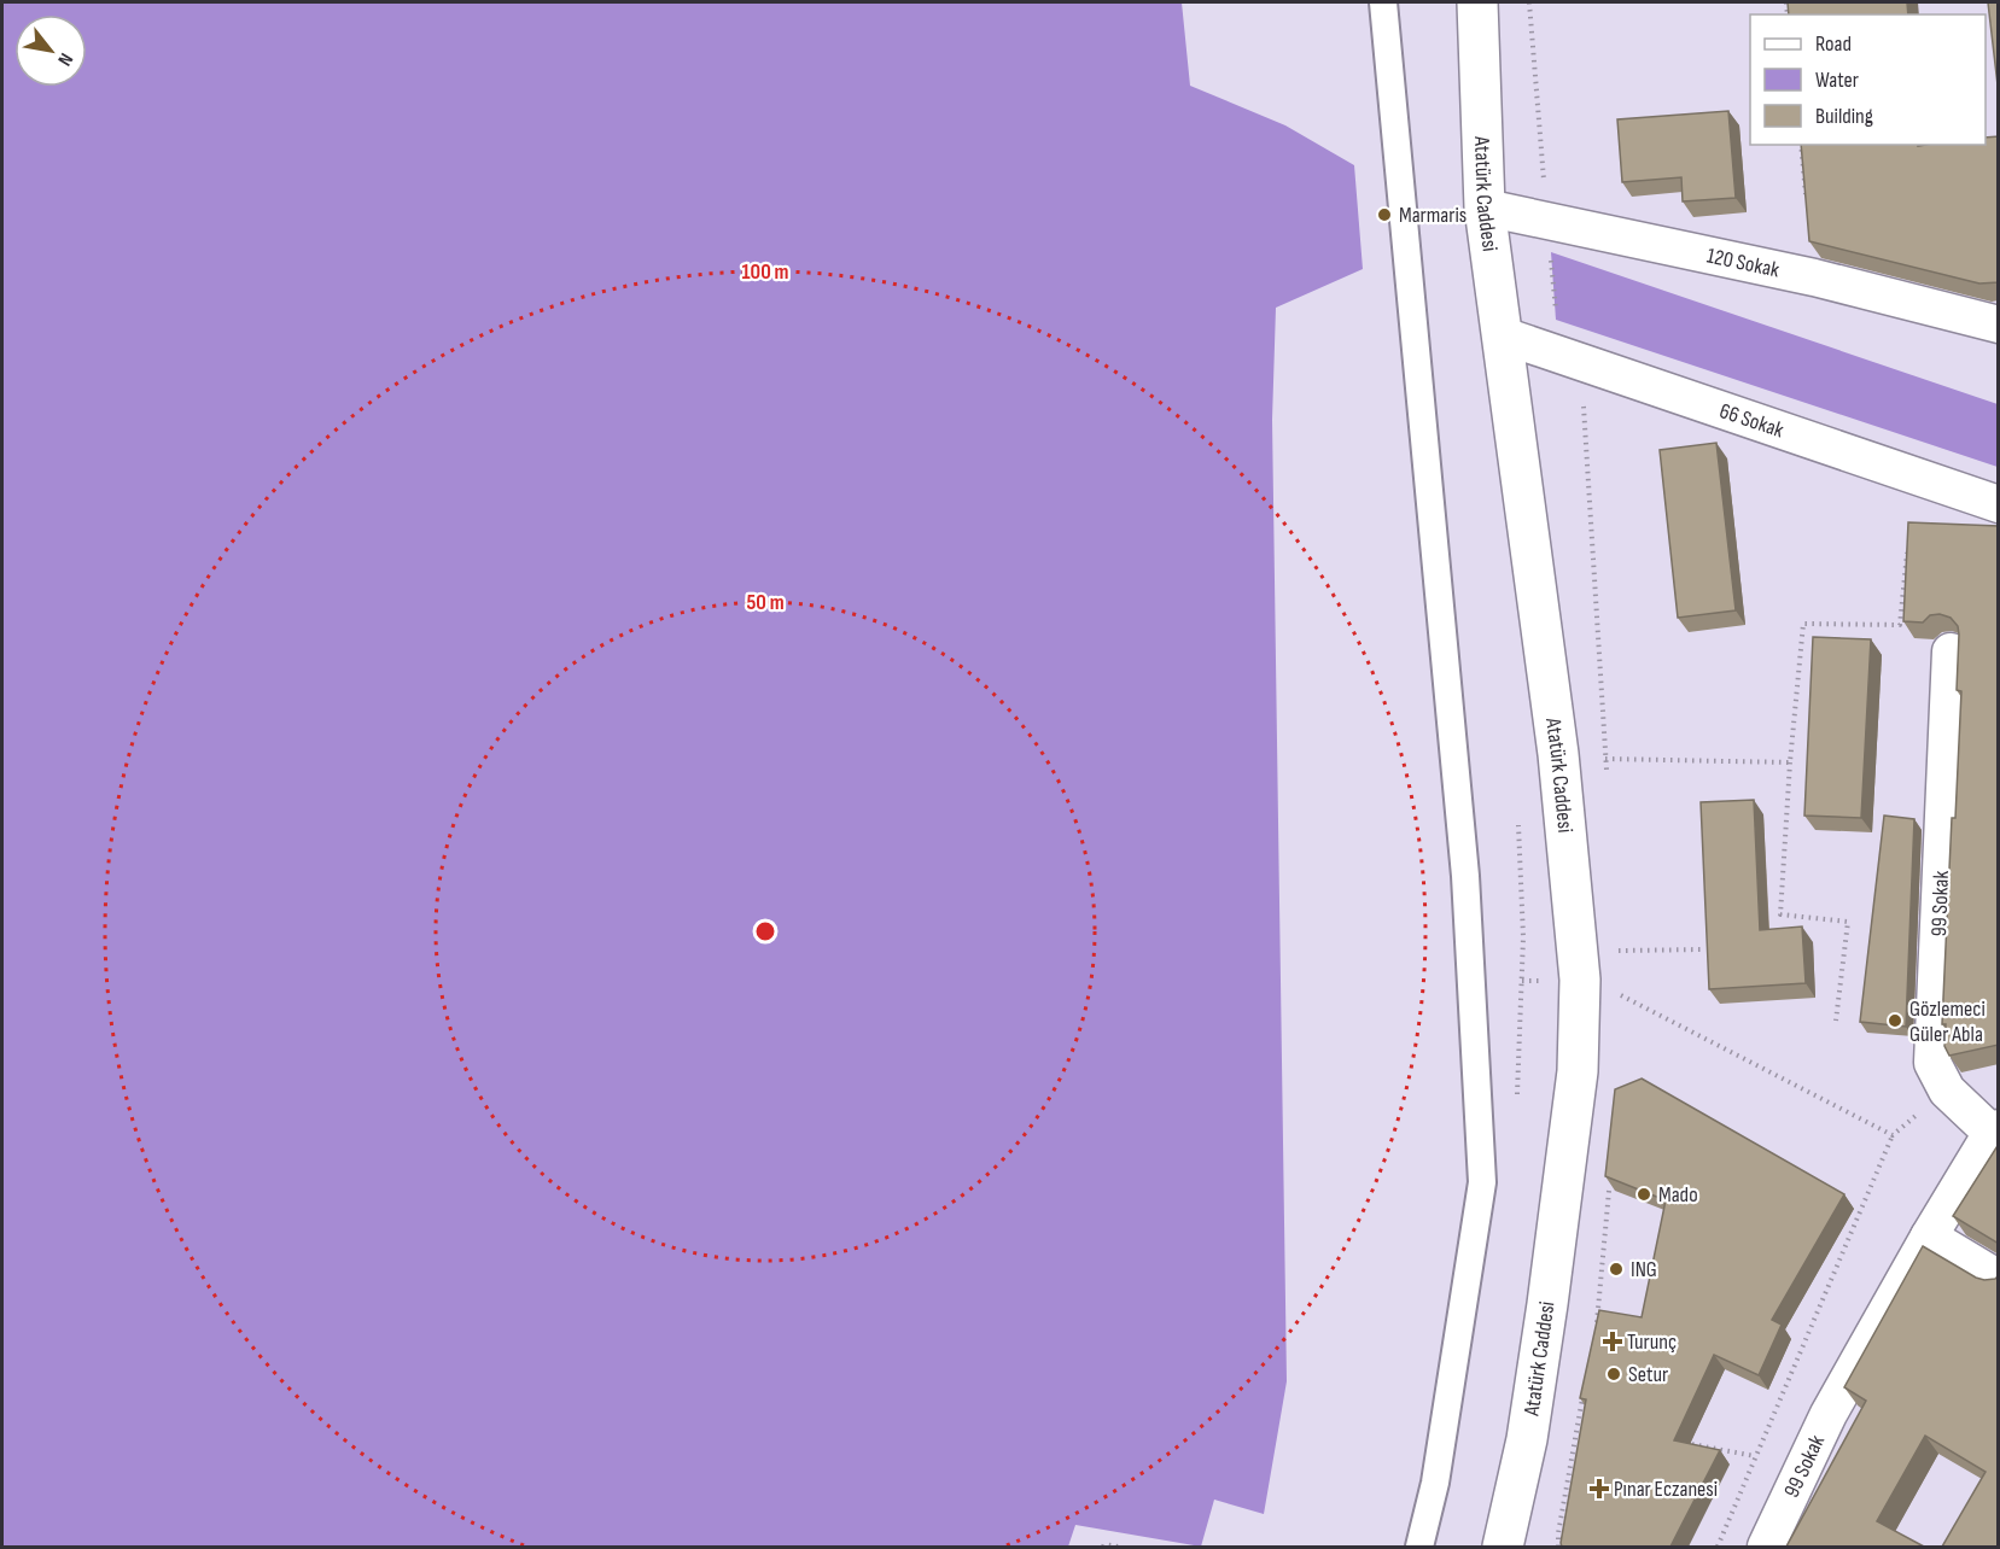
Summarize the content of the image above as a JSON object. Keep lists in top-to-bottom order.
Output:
{
  "streets": {
    "main road": ["Atatürk Caddesi"],
    "street": ["120 Sokak", "66 Sokak", "99 Sokak"]
  },
  "crossings": [
    ["Atatürk Caddesi", "120 Sokak"],
    ["Atatürk Caddesi", "66 Sokak"]
  ],
  "places": {
    "other": [
      "Marmaris",
      "Gözlemeci Güler Abla",
      "Mado",
      "ING",
      "Setur"
    ],
    "health": ["Turunç", "Pınar Eczanesi"]
  },
  "legend": ["Road", "Water", "Building"],
  "north": "bottom right",
  "rings": ["100 m", "50 m"]
}
